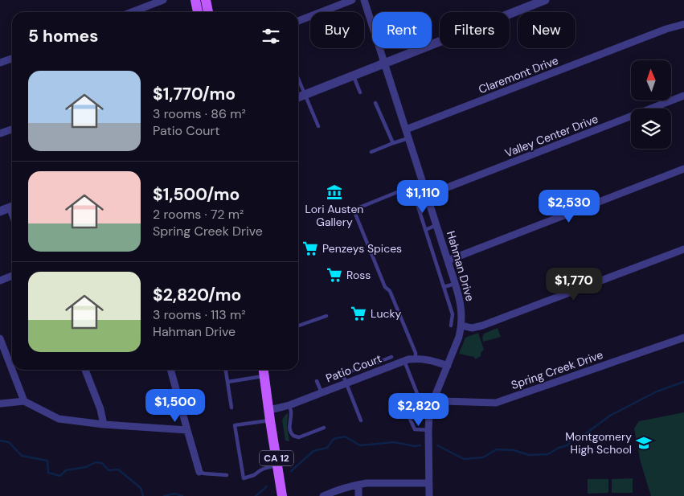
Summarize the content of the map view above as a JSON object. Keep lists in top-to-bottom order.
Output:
{
  "streets": {
    "main road": ["CA 12"],
    "street": [
      "Claremont Drive",
      "Valley Center Drive",
      "Hahman Drive",
      "Patio Court",
      "Spring Creek Drive"
    ]
  },
  "crossings": [
    ["Claremont Drive", "Hahman Drive"],
    ["Valley Center Drive", "Hahman Drive"],
    ["Hahman Drive", "Patio Court"],
    ["Hahman Drive", "Spring Creek Drive"],
    ["Patio Court", "CA 12"]
  ],
  "places": {
    "museum": ["Lori Austen Gallery"],
    "supermarket": ["Penzeys Spices", "Ross", "Lucky"],
    "school or university": ["Montgomery High School"]
  },
  "north": "top",
  "page": {
    "chip": [
      "Buy",
      "Rent",
      "Filters",
      "New"
    ],
    "heading": "5 homes",
    "list": [
      {
        "name": "$1,770/mo",
        "note": "3 rooms · 86 m² · Patio Court"
      },
      {
        "name": "$1,500/mo",
        "note": "2 rooms · 72 m² · Spring Creek Drive"
      },
      {
        "name": "$2,820/mo",
        "note": "3 rooms · 113 m² · Hahman Drive"
      }
    ],
    "price": [
      "$1,110",
      "$2,530",
      "$1,770",
      "$1,500",
      "$2,820"
    ]
  }
}
